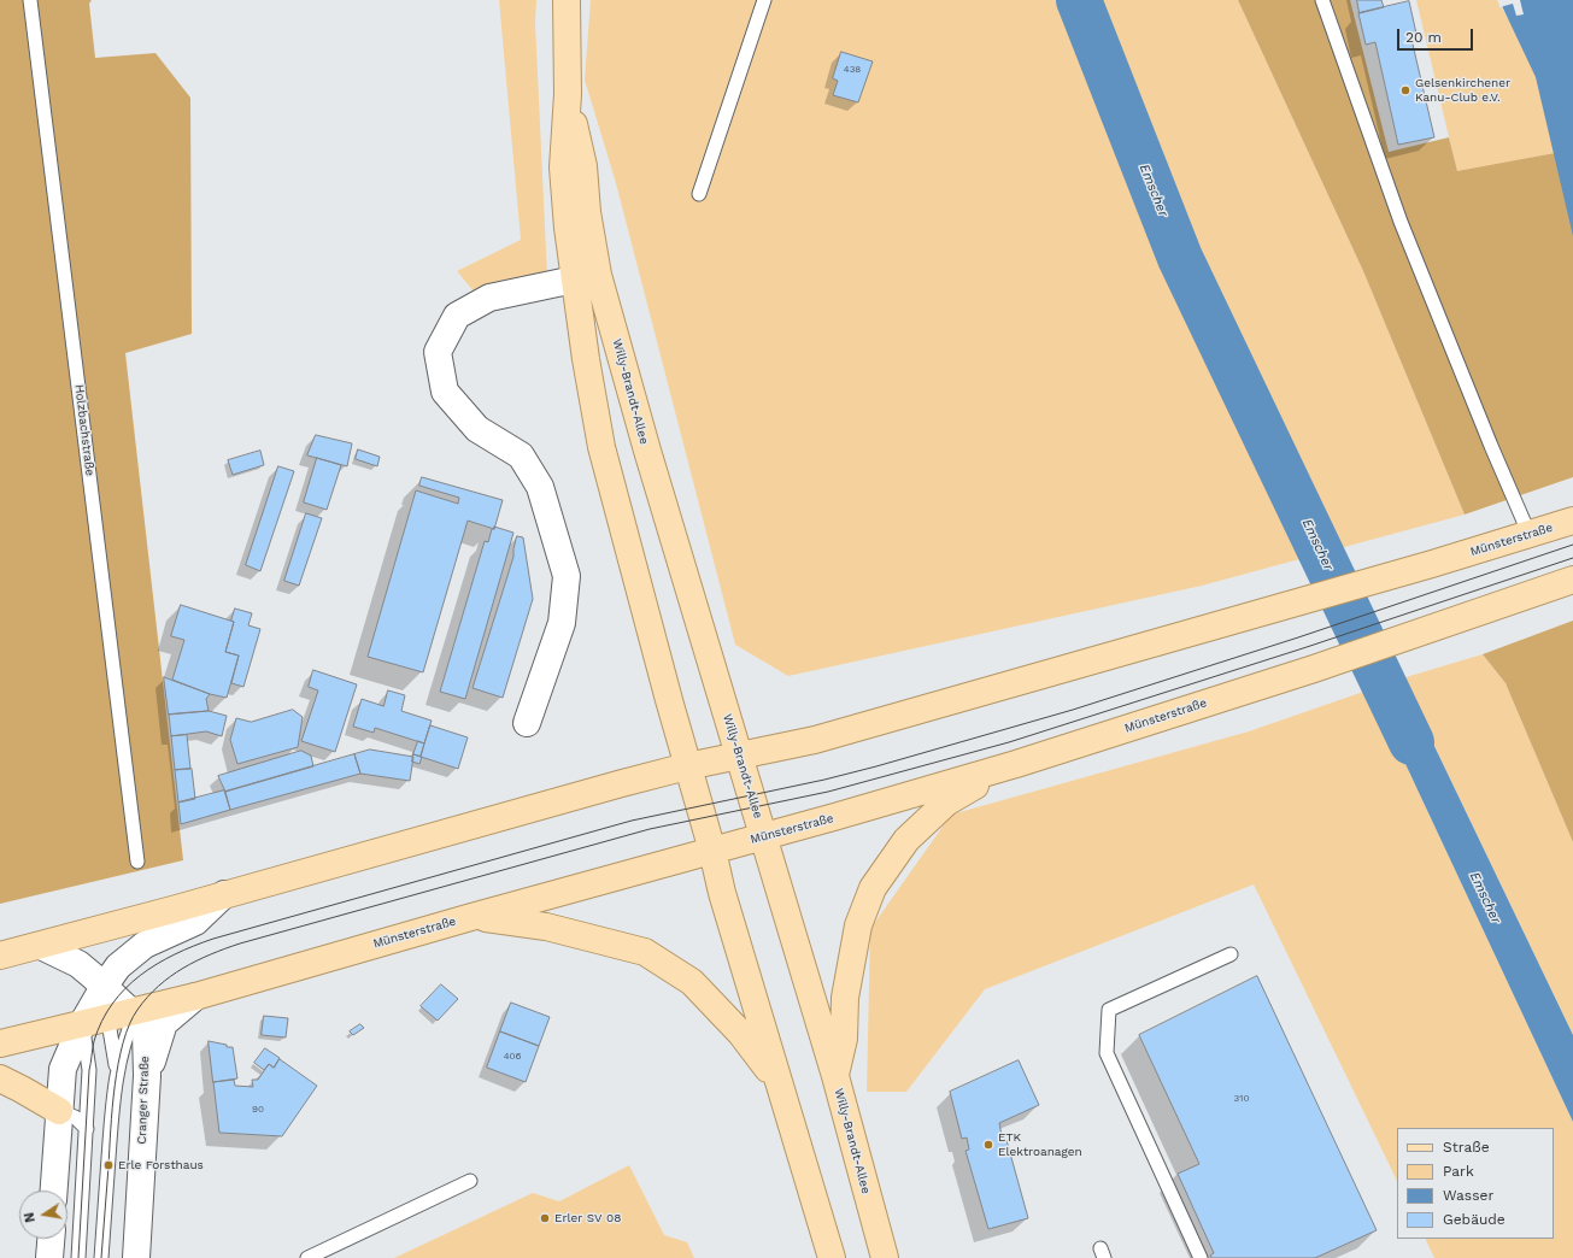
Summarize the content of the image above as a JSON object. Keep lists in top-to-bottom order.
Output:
{
  "streets": {
    "main road": ["Willy-Brandt-Allee", "Münsterstraße", "Cranger Straße"],
    "lane": ["Holzbachstraße"]
  },
  "crossings": [
    ["Willy-Brandt-Allee", "Münsterstraße"],
    ["Münsterstraße", "Cranger Straße"]
  ],
  "water": ["Emscher"],
  "places": [
    "Gelsenkirchener Kanu-Club e.V.",
    "ETK Elektroanagen",
    "Erle Forsthaus",
    "Erler SV 08"
  ],
  "house_numbers": [
    "438",
    "406",
    "310",
    "90"
  ],
  "legend": [
    "Straße",
    "Park",
    "Wasser",
    "Gebäude"
  ],
  "scale_bar": "20 m",
  "north": "left"
}
